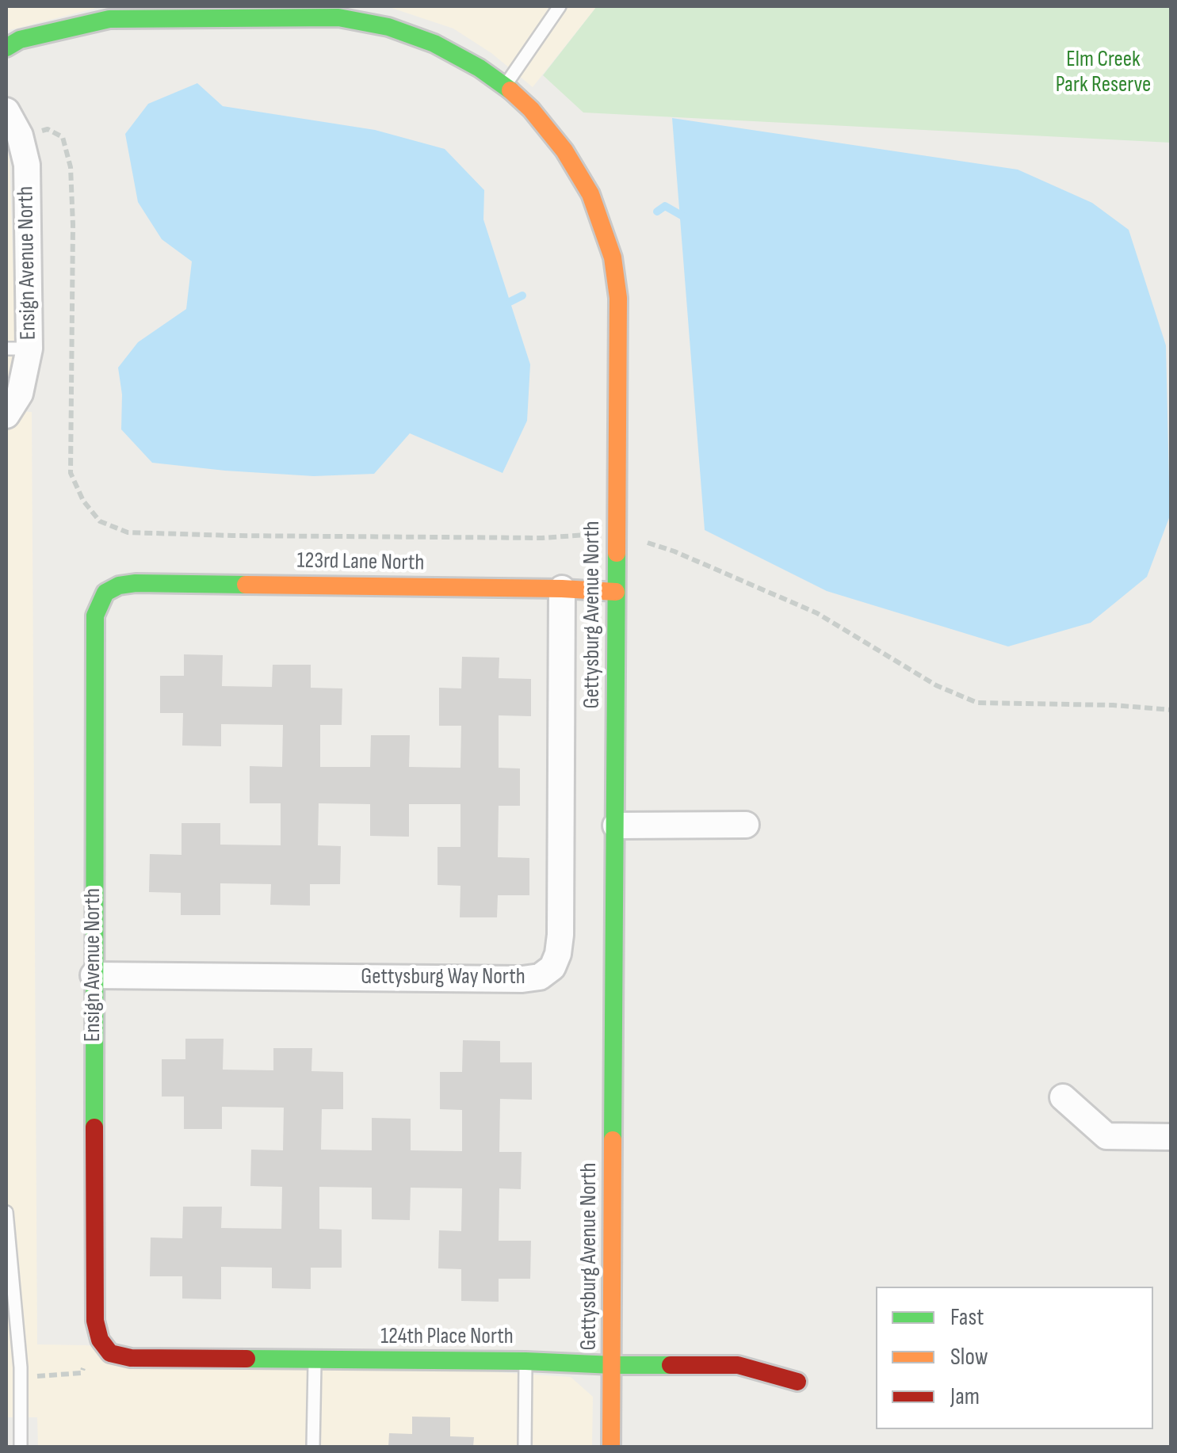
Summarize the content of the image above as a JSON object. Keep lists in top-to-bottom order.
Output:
{
  "streets": {
    "street": [
      "Ensign Avenue North",
      "123rd Lane North",
      "Gettysburg Avenue North",
      "Gettysburg Way North",
      "124th Place North"
    ]
  },
  "crossings": [
    ["Ensign Avenue North", "123rd Lane North"],
    ["Ensign Avenue North", "Gettysburg Way North"],
    ["Ensign Avenue North", "124th Place North"],
    ["123rd Lane North", "Gettysburg Avenue North"],
    ["123rd Lane North", "Gettysburg Way North"],
    ["Gettysburg Avenue North", "124th Place North"]
  ],
  "parks": ["Elm Creek Park Reserve"],
  "legend": ["Fast", "Slow", "Jam"]
}
